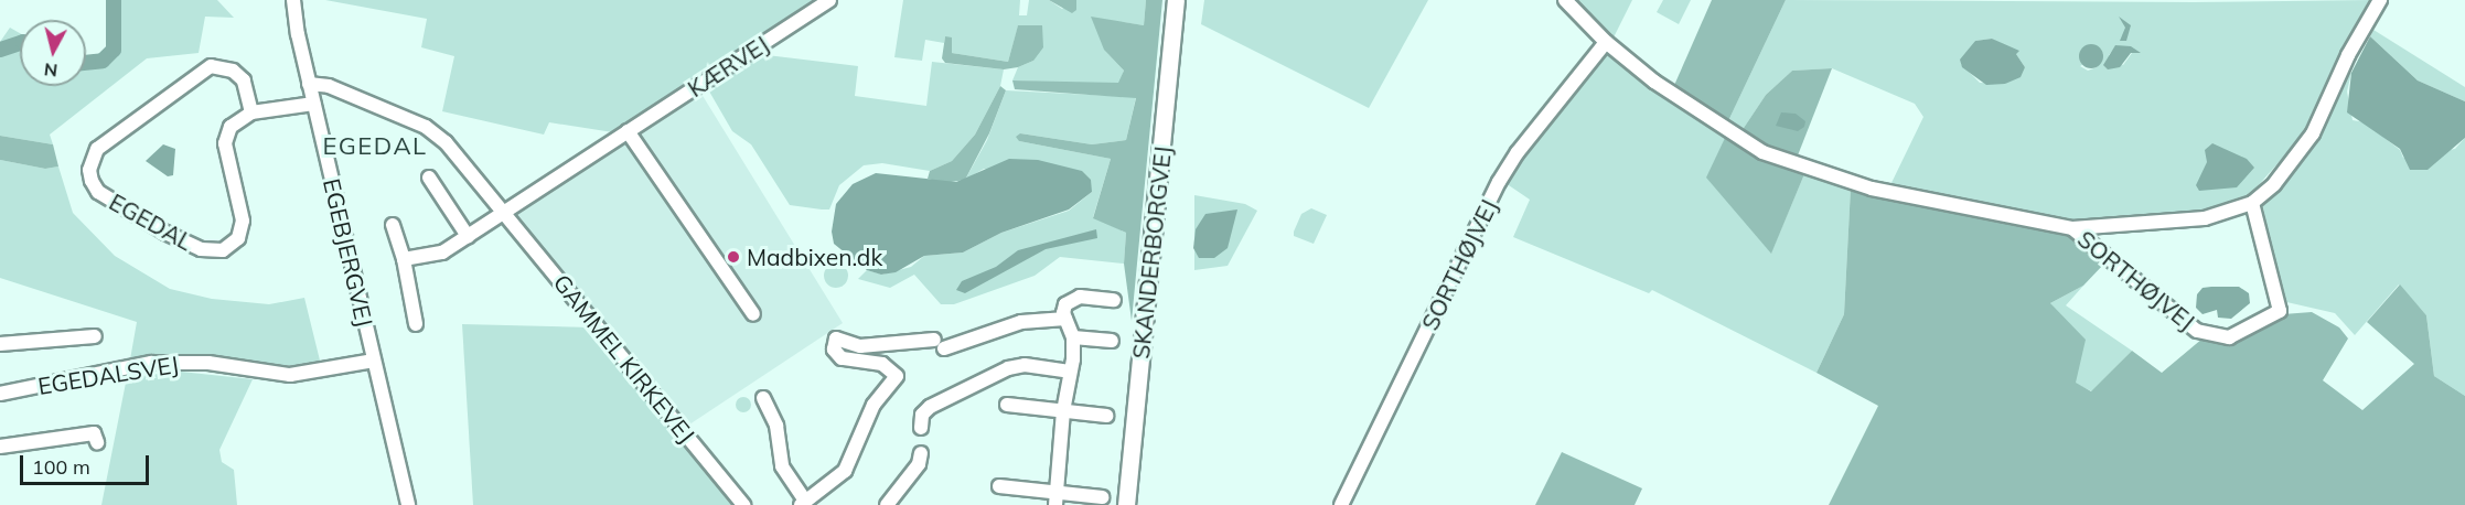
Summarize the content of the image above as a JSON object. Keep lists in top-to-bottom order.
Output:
{
  "streets": {
    "main road": ["SKANDERBORGVEJ"],
    "street": [
      "KÆRVEJ",
      "EGEDAL",
      "EGEBJERGVEJ",
      "SORTHØJVEJ",
      "GAMMEL KIRKEVEJ",
      "EGEDALSVEJ"
    ]
  },
  "crossings": [
    ["KÆRVEJ", "GAMMEL KIRKEVEJ"],
    ["EGEBJERGVEJ", "GAMMEL KIRKEVEJ"],
    ["EGEBJERGVEJ", "EGEDALSVEJ"]
  ],
  "districts": ["EGEDAL"],
  "places": ["Madbixen.dk"],
  "scale_bar": "100 m",
  "north": "bottom"
}
